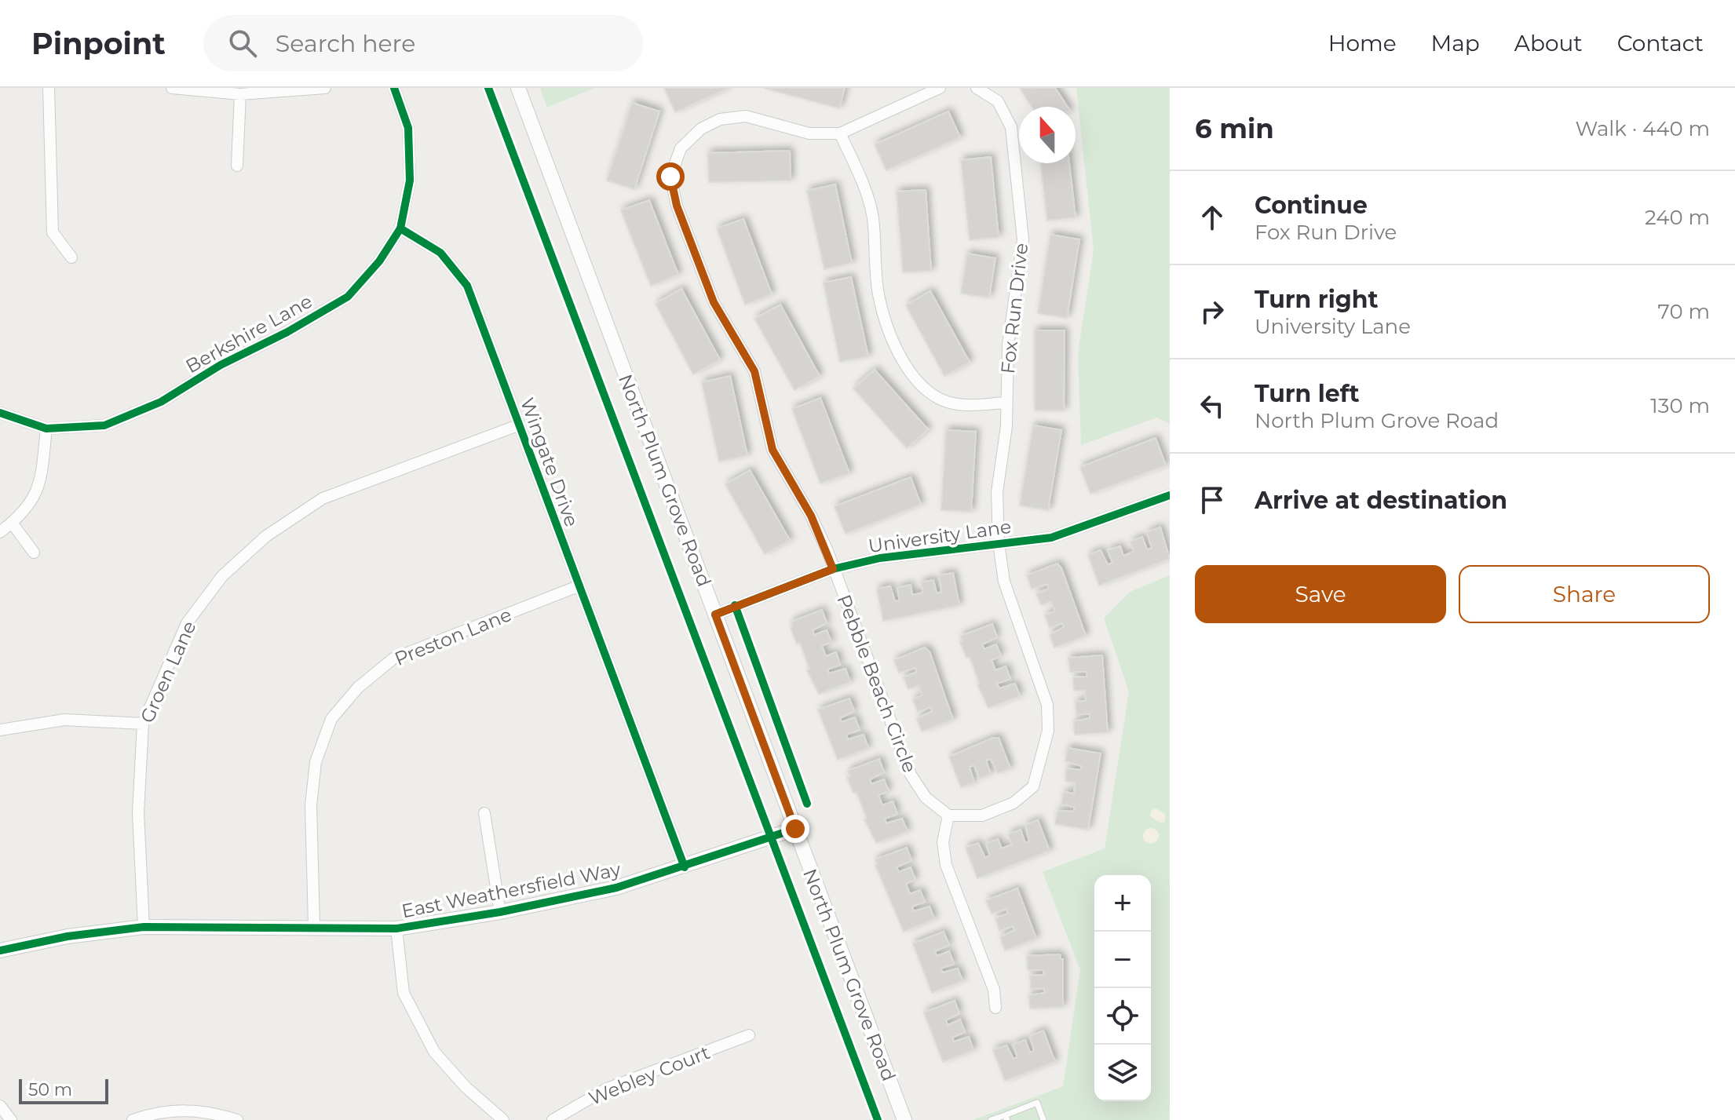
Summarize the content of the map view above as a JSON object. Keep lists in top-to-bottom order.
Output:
{
  "streets": {
    "street": [
      "Fox Run Drive",
      "Berkshire Lane",
      "Wingate Drive",
      "North Plum Grove Road",
      "University Lane",
      "Preston Lane",
      "Groen Lane",
      "Pebble Beach Circle",
      "East Weathersfield Way",
      "Webley Court"
    ]
  },
  "crossings": [
    ["Fox Run Drive", "University Lane"],
    ["Berkshire Lane", "Wingate Drive"],
    ["Wingate Drive", "Preston Lane"],
    ["Wingate Drive", "Groen Lane"],
    ["Wingate Drive", "East Weathersfield Way"],
    ["North Plum Grove Road", "University Lane"],
    ["North Plum Grove Road", "East Weathersfield Way"],
    ["University Lane", "Pebble Beach Circle"],
    ["Preston Lane", "East Weathersfield Way"],
    ["Groen Lane", "East Weathersfield Way"]
  ],
  "scale_bar": "50 m",
  "north": "top",
  "page": {
    "header": "Pinpoint",
    "search": "Search here",
    "nav": [
      "Home",
      "Map",
      "About",
      "Contact"
    ],
    "heading": ["6 min", "Walk · 440 m"],
    "list": [
      ["Continue", "Fox Run Drive", "240 m"],
      ["Turn right", "University Lane", "70 m"],
      ["Turn left", "North Plum Grove Road", "130 m"],
      "Arrive at destination"
    ],
    "buttons": ["Save", "Share"],
    "map_buttons": ["+", "−"],
    "scale": "50 m"
  }
}
